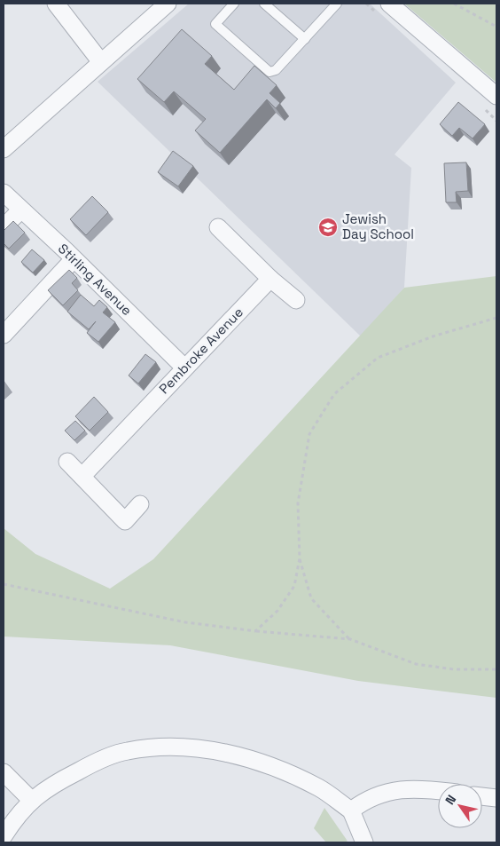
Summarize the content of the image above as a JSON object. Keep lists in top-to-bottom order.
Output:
{
  "streets": {
    "street": ["Stirling Avenue", "Pembroke Avenue"]
  },
  "crossings": [
    ["Stirling Avenue", "Pembroke Avenue"]
  ],
  "places": {
    "school or university": ["Jewish Day School"]
  },
  "north": "top left"
}
